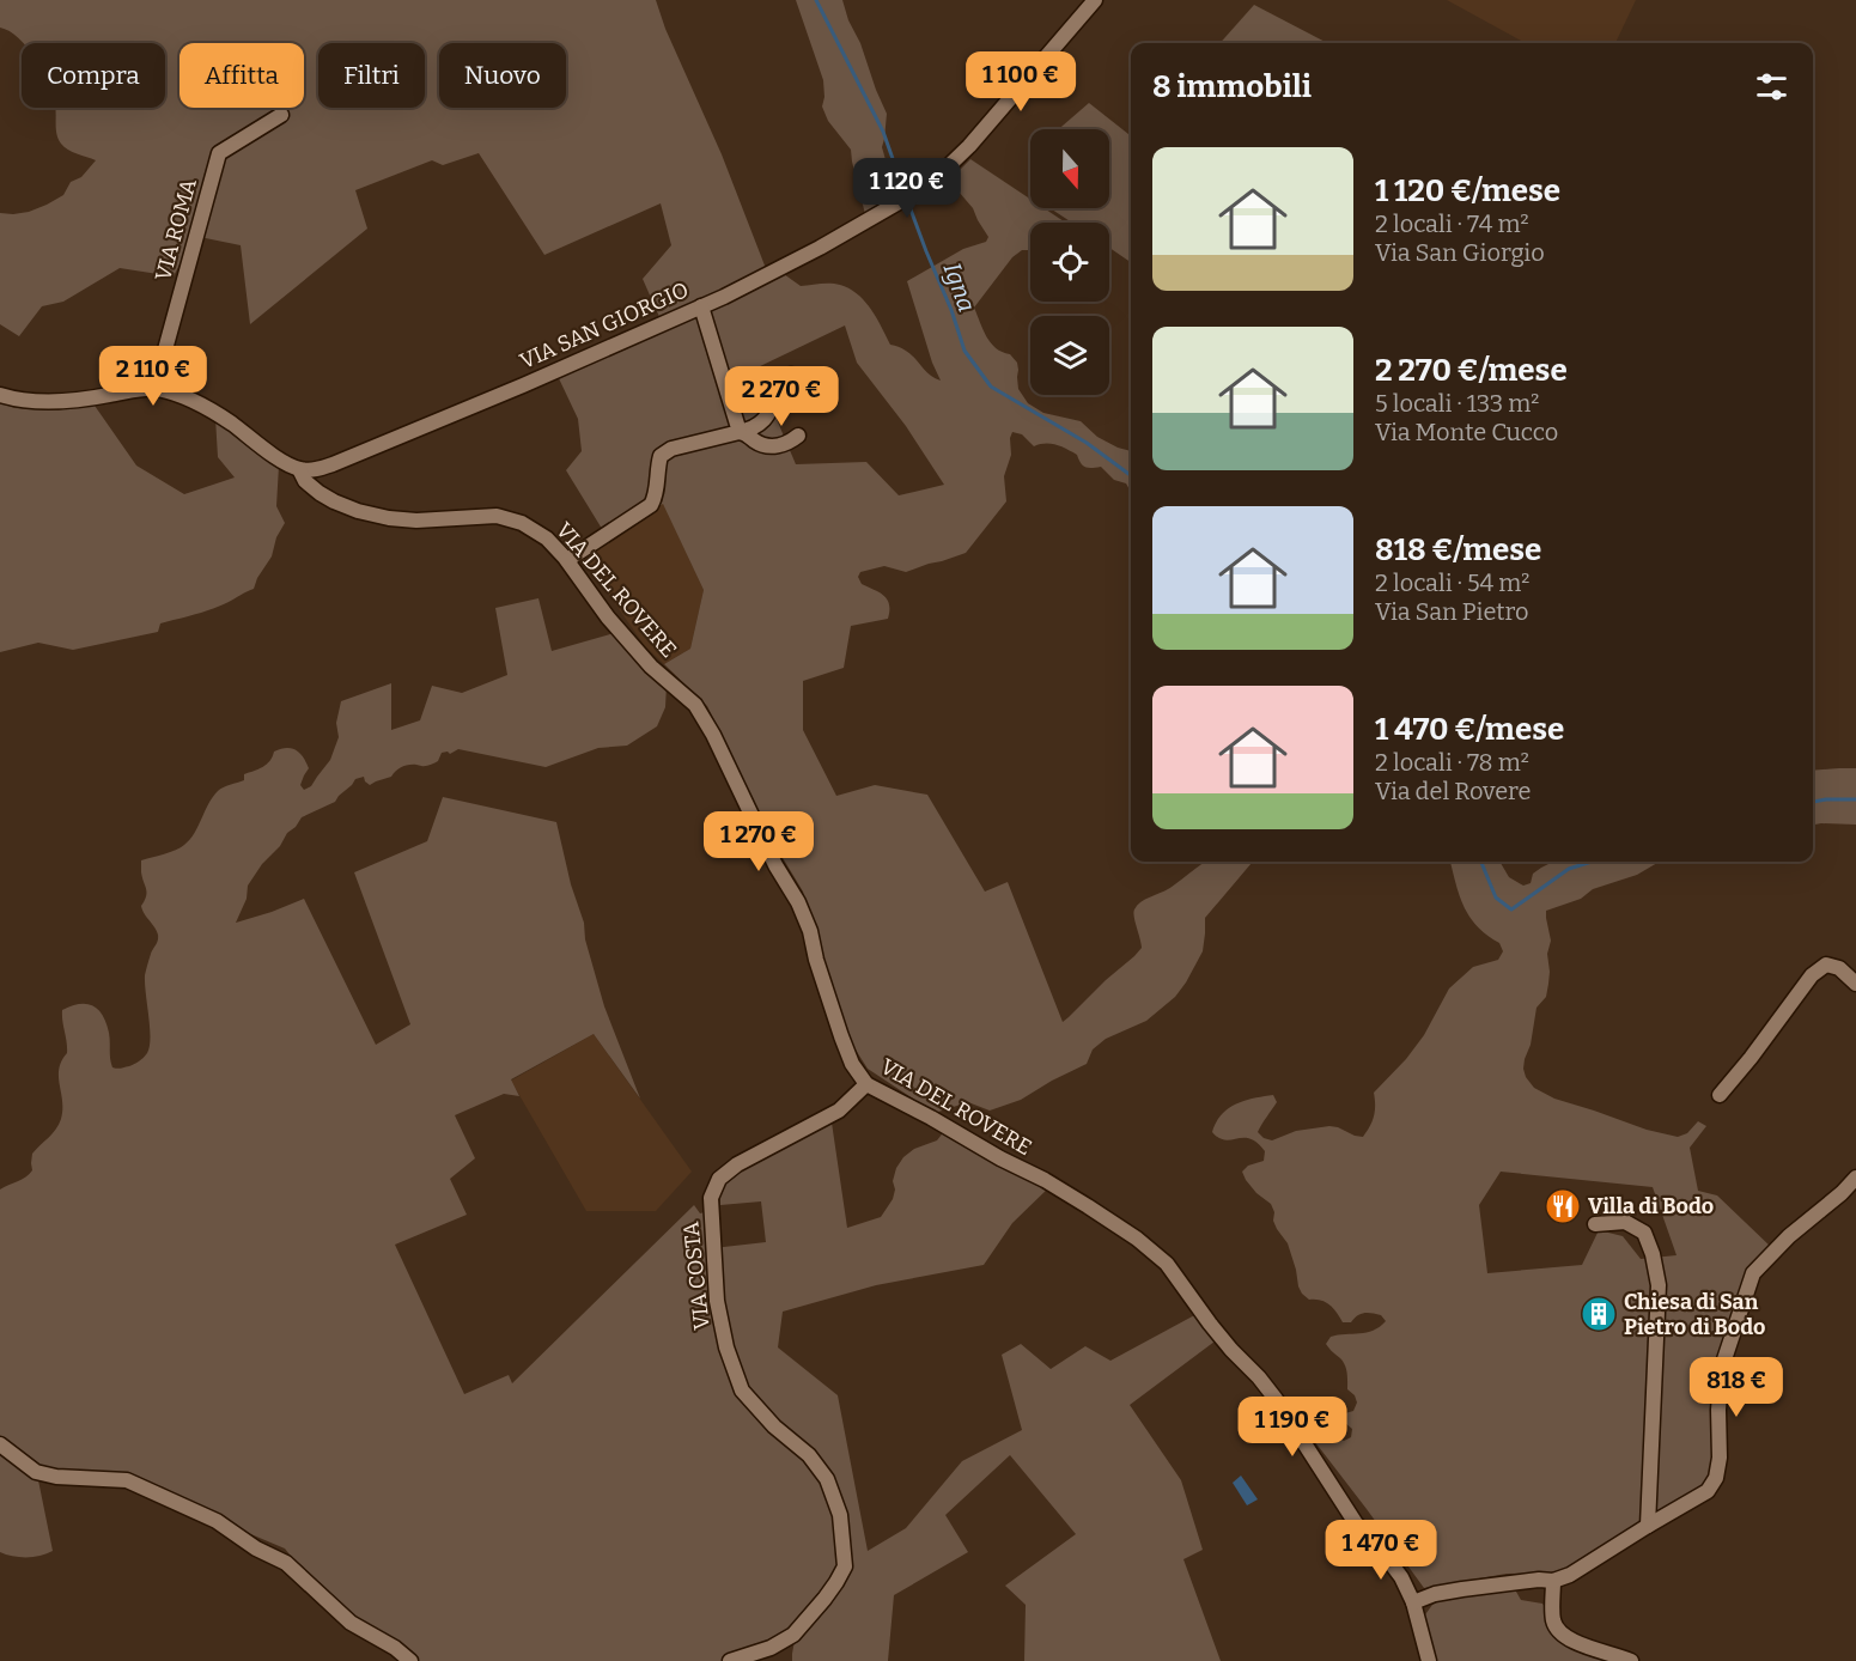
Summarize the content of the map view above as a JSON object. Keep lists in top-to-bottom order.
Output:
{
  "streets": {
    "street": [
      "VIA ROMA",
      "VIA SAN GIORGIO",
      "VIA DEL ROVERE",
      "VIA COSTA"
    ]
  },
  "crossings": [
    ["VIA SAN GIORGIO", "VIA DEL ROVERE"],
    ["VIA DEL ROVERE", "VIA COSTA"]
  ],
  "water": ["Igna"],
  "places": {
    "restaurant": ["Villa di Bodo"],
    "building": ["Chiesa di San Pietro di Bodo"]
  },
  "north": "bottom",
  "page": {
    "chip": [
      "Compra",
      "Affitta",
      "Filtri",
      "Nuovo"
    ],
    "heading": "8 immobili",
    "price": [
      "1 100 €",
      "1 120 €",
      "2 110 €",
      "2 270 €",
      "1 270 €",
      "818 €",
      "1 190 €",
      "1 470 €"
    ],
    "list": [
      {
        "name": "1 120 €/mese",
        "note": "2 locali · 74 m² · Via San Giorgio"
      },
      {
        "name": "2 270 €/mese",
        "note": "5 locali · 133 m² · Via Monte Cucco"
      },
      {
        "name": "818 €/mese",
        "note": "2 locali · 54 m² · Via San Pietro"
      },
      {
        "name": "1 470 €/mese",
        "note": "2 locali · 78 m² · Via del Rovere"
      }
    ]
  }
}
